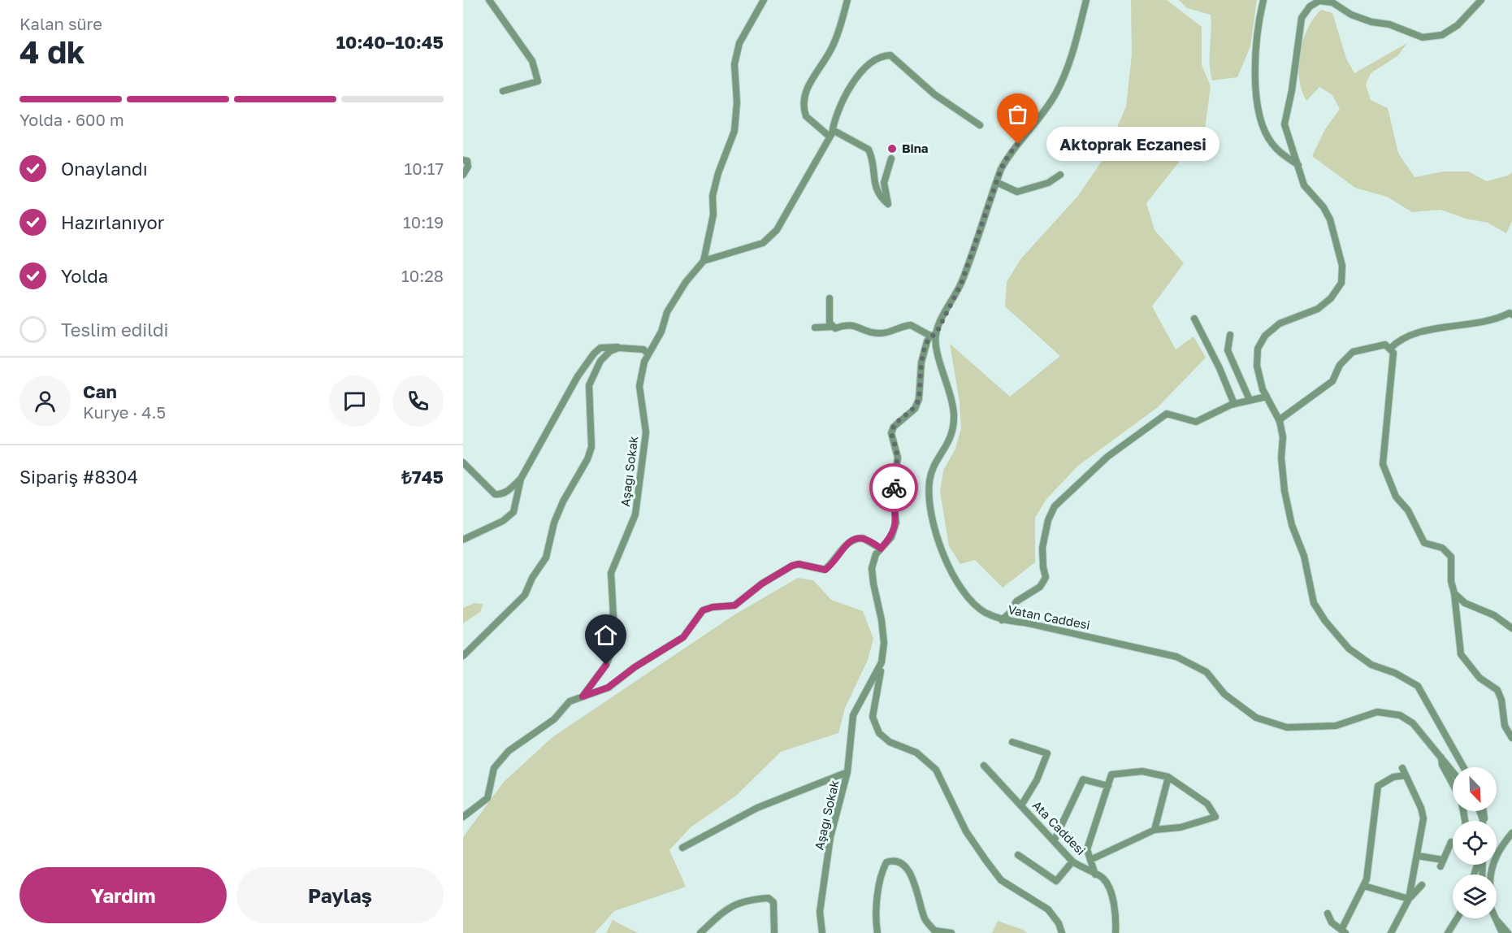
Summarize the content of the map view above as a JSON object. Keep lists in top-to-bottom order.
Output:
{
  "streets": {
    "street": ["Aşağı Sokak", "Vatan Caddesi", "Ata Caddesi"]
  },
  "crossings": [
    ["Aşağı Sokak", "Vatan Caddesi"]
  ],
  "places": ["Aktoprak Eczanesi", "Bina"],
  "north": "bottom right",
  "page": {
    "heading": ["4 dk", "Kalan süre", "10:40–10:45"],
    "panel": [
      "Can",
      "Kurye · 4.5",
      "Sipariş #8304",
      "₺745"
    ],
    "bar": "Yolda · 600 m",
    "bubble": "Aktoprak Eczanesi",
    "list": [
      ["Onaylandı", "10:17"],
      ["Hazırlanıyor", "10:19"],
      ["Yolda", "10:28"],
      "Teslim edildi"
    ],
    "buttons": ["Yardım", "Paylaş"]
  }
}
